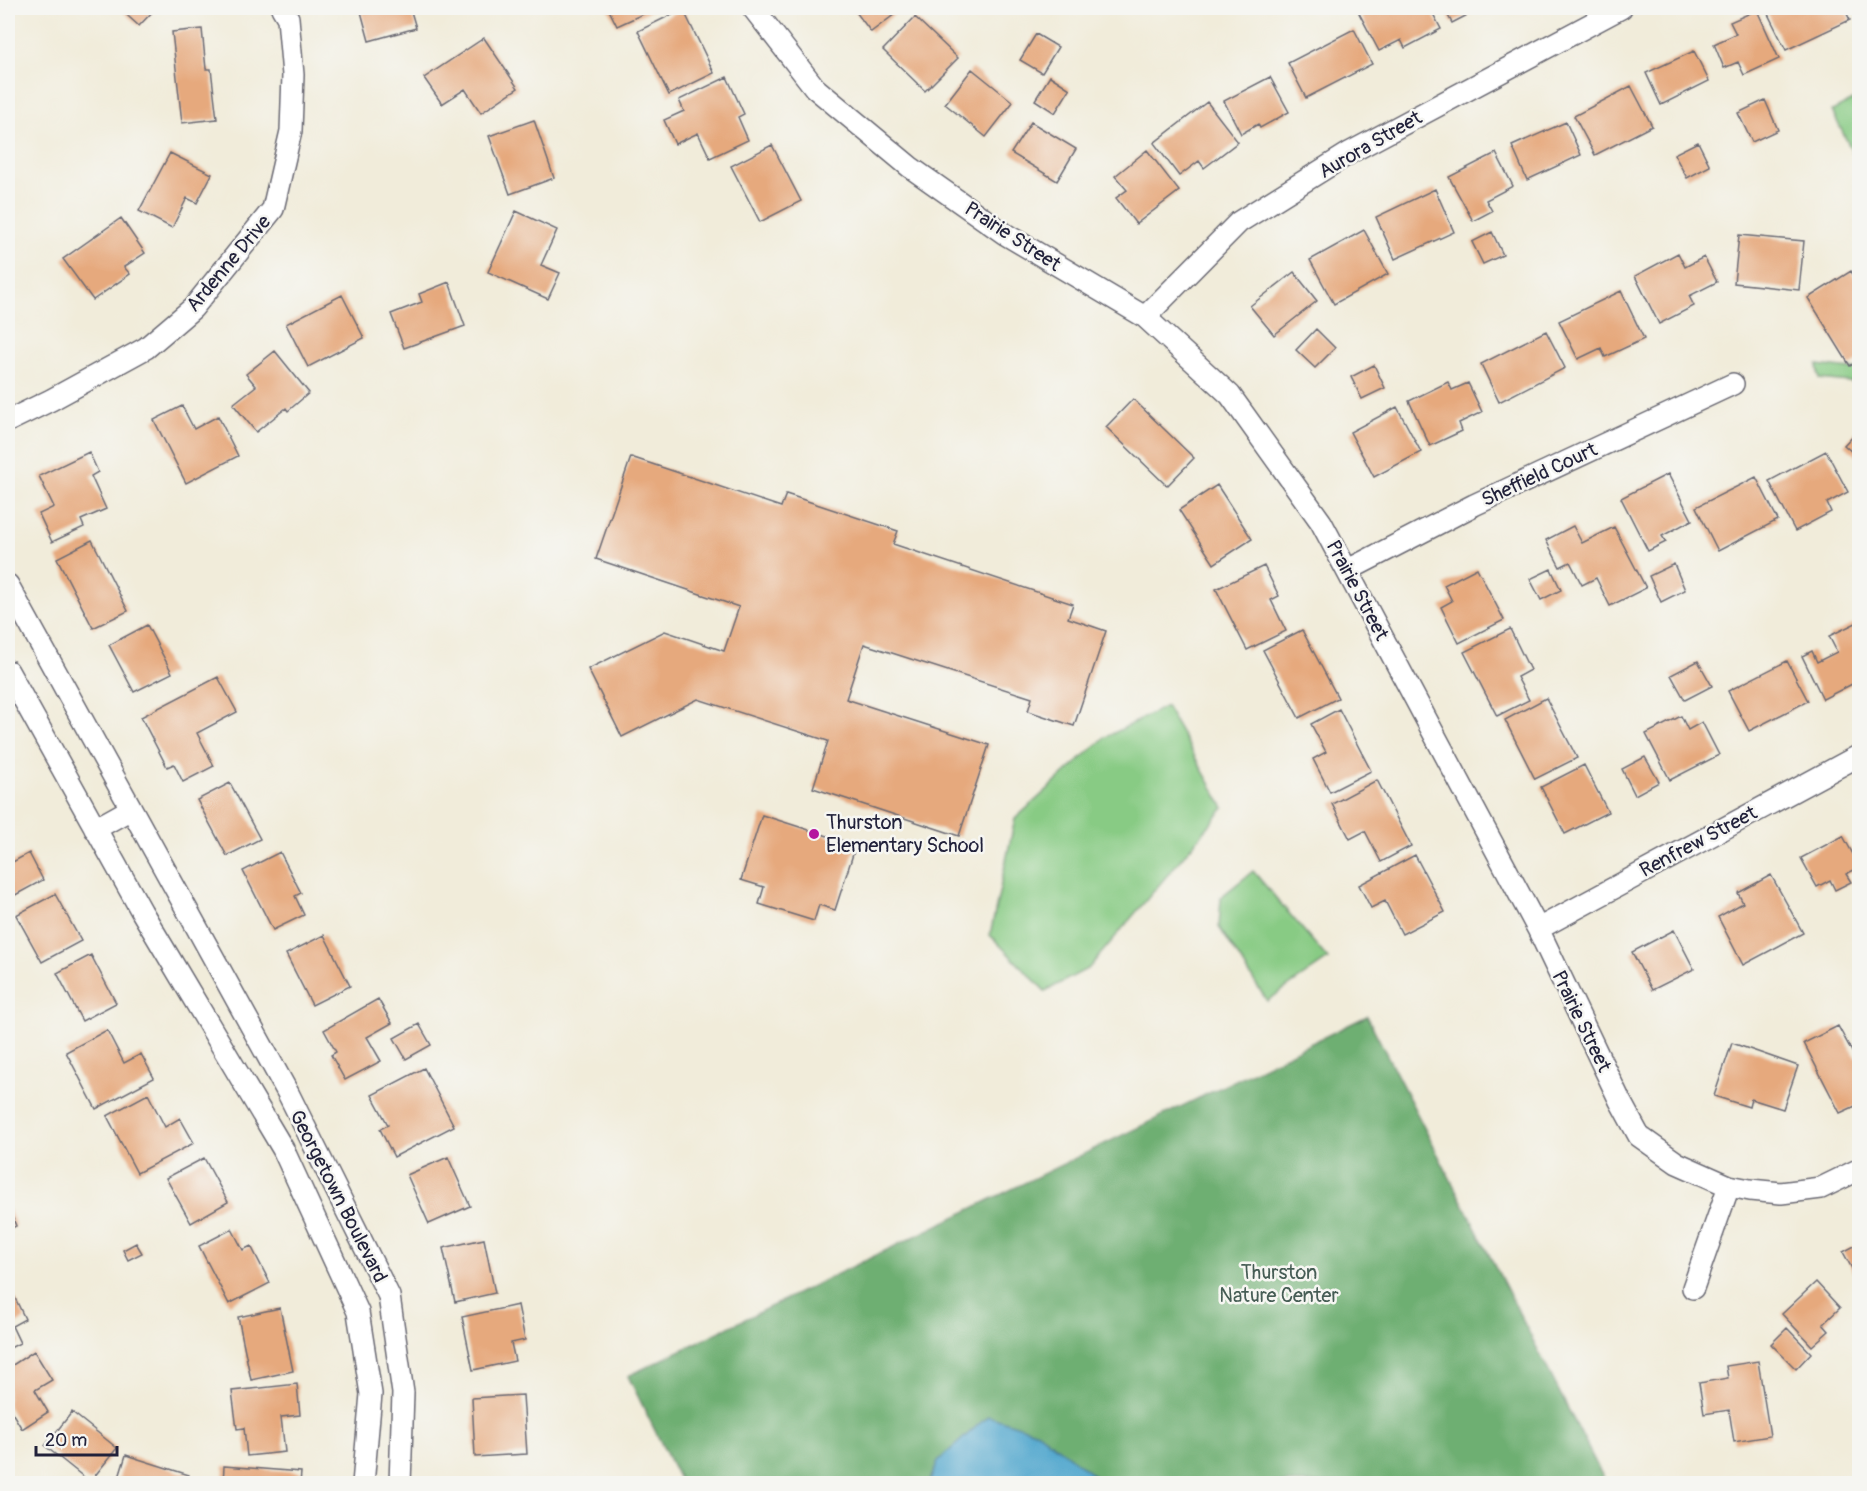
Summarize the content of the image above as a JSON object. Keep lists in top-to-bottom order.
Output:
{
  "streets": {
    "street": [
      "Aurora Street",
      "Prairie Street",
      "Ardenne Drive",
      "Sheffield Court",
      "Renfrew Street",
      "Georgetown Boulevard"
    ]
  },
  "crossings": [
    ["Aurora Street", "Prairie Street"],
    ["Prairie Street", "Sheffield Court"],
    ["Prairie Street", "Renfrew Street"]
  ],
  "parks": ["Thurston Nature Center"],
  "places": ["Thurston Elementary School"],
  "scale_bar": "20 m"
}
